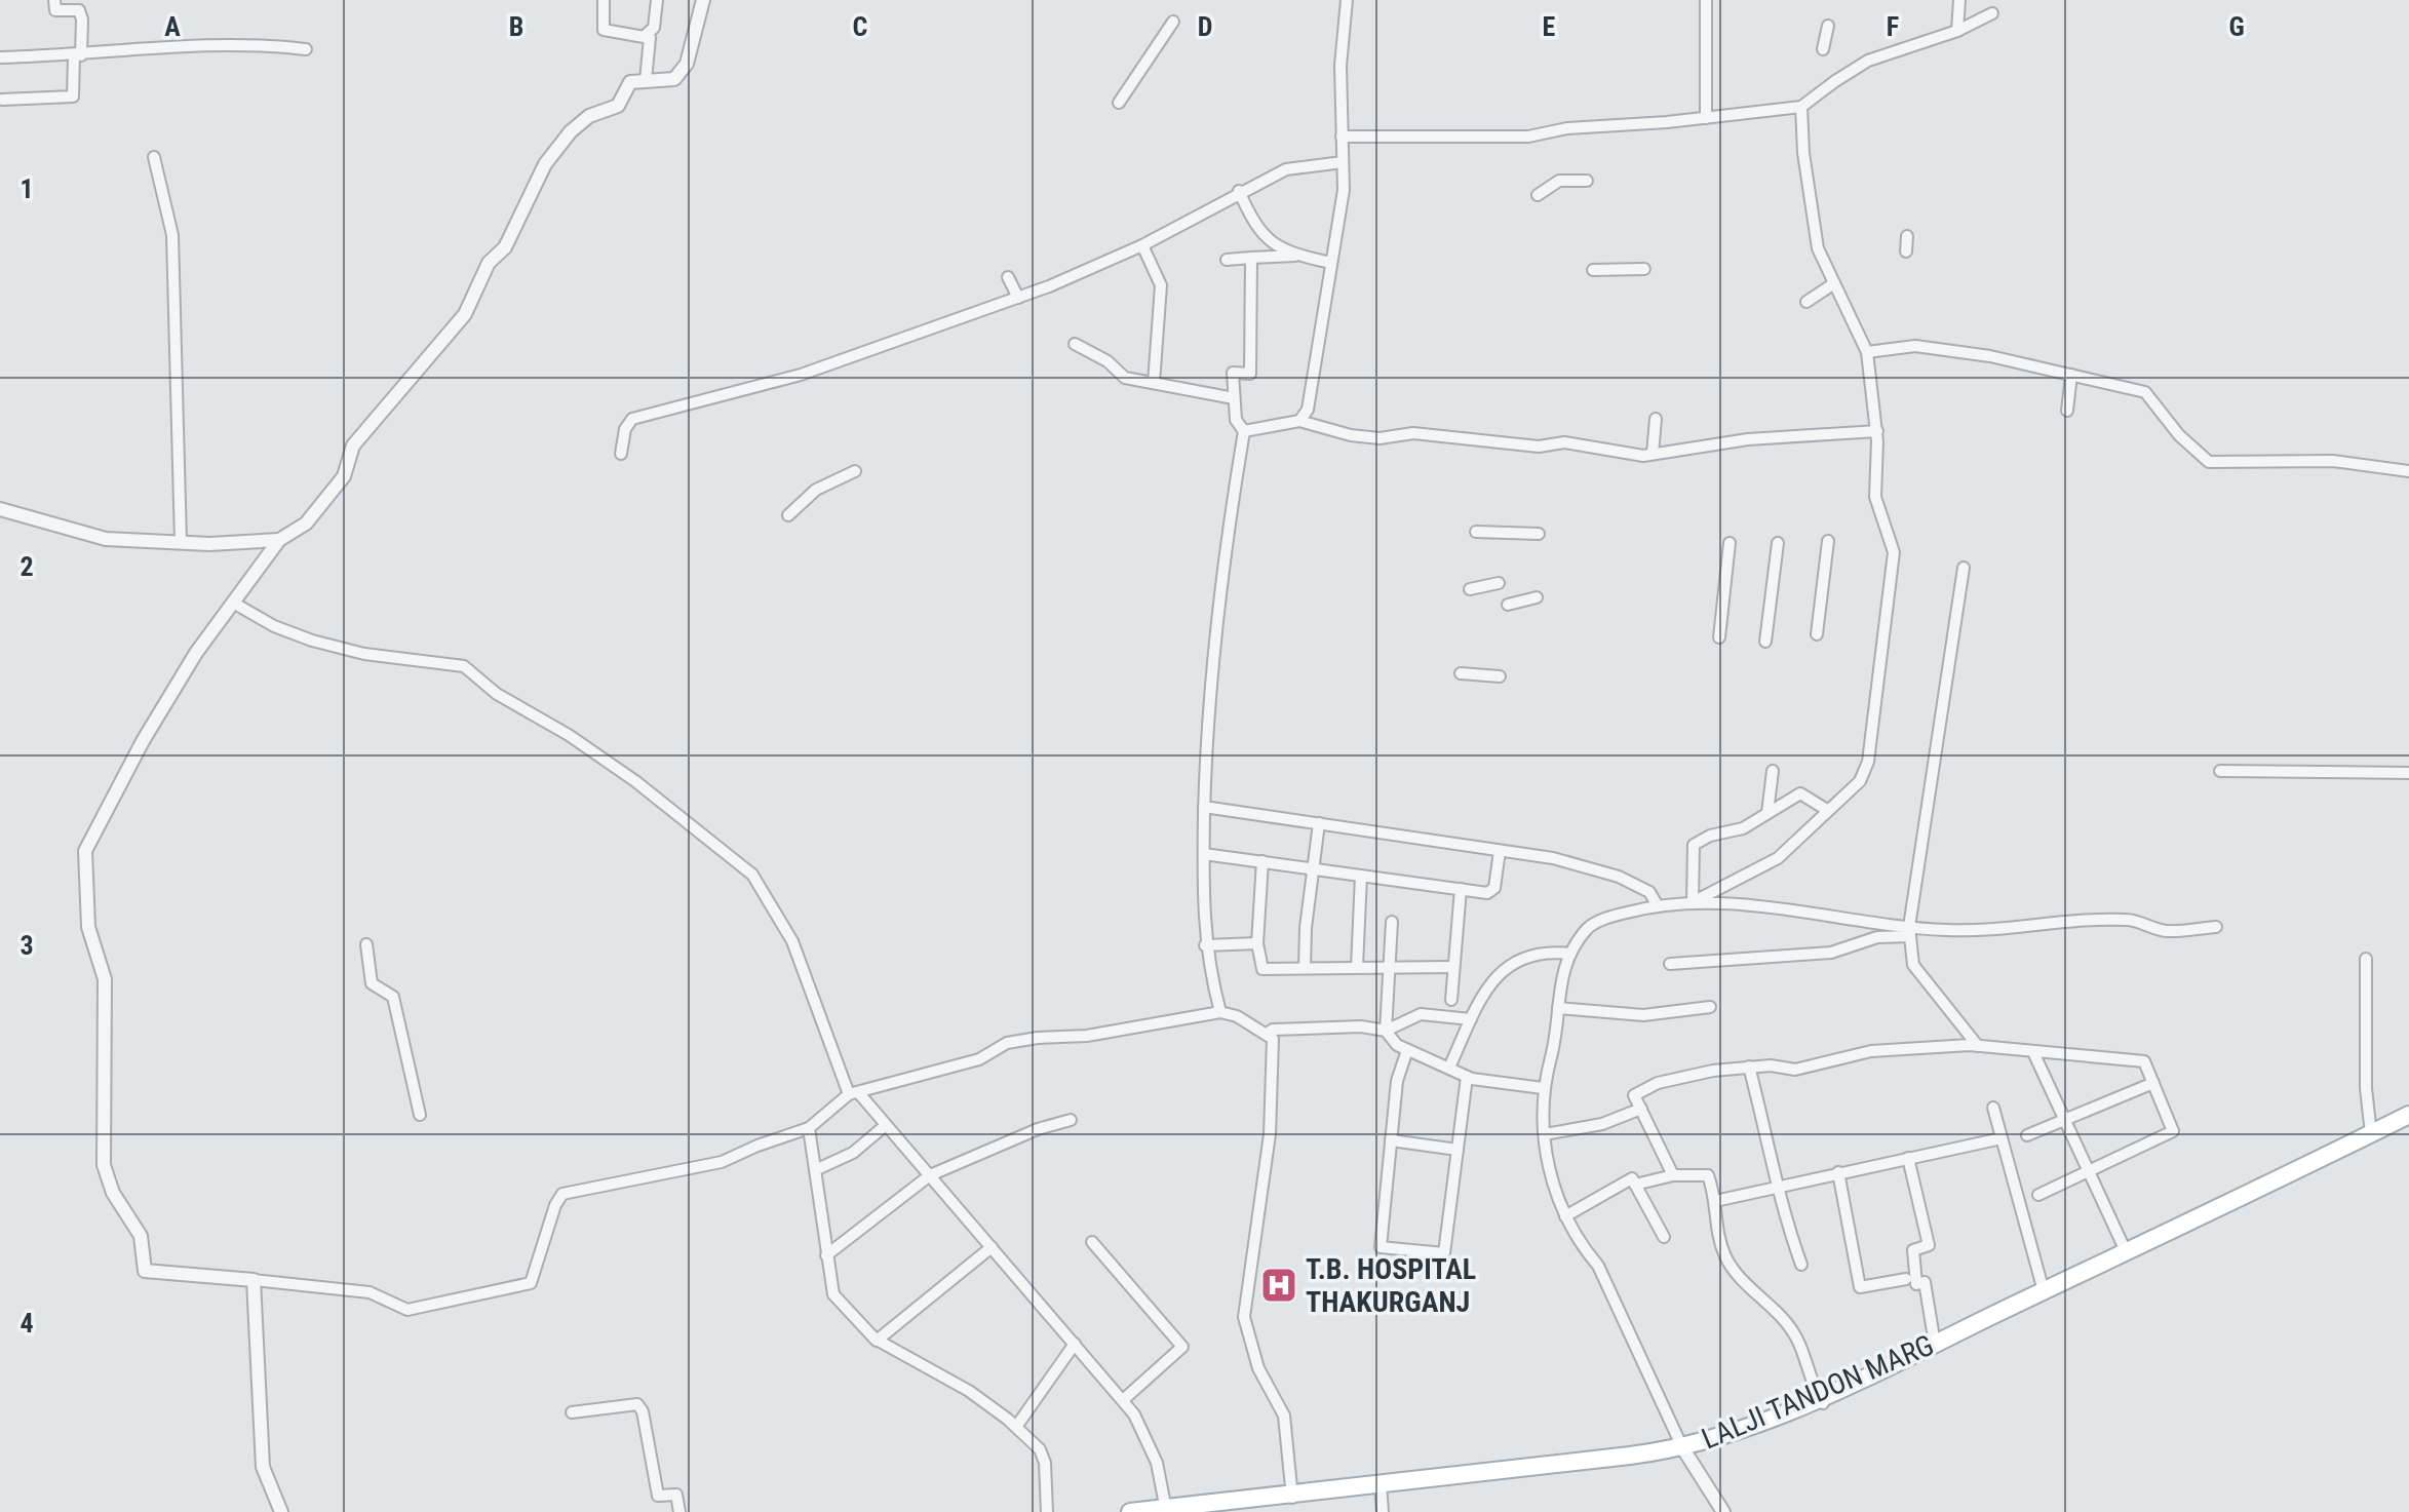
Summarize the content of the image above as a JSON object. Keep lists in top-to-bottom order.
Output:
{
  "streets": {
    "main road": ["LALJI TANDON MARG"]
  },
  "places": {
    "hospital": ["T.B. HOSPITAL THAKURGANJ"]
  },
  "grid": {
    "columns": [
      "A",
      "B",
      "C",
      "D",
      "E",
      "F",
      "G"
    ],
    "rows": [
      "1",
      "2",
      "3",
      "4"
    ]
  }
}
